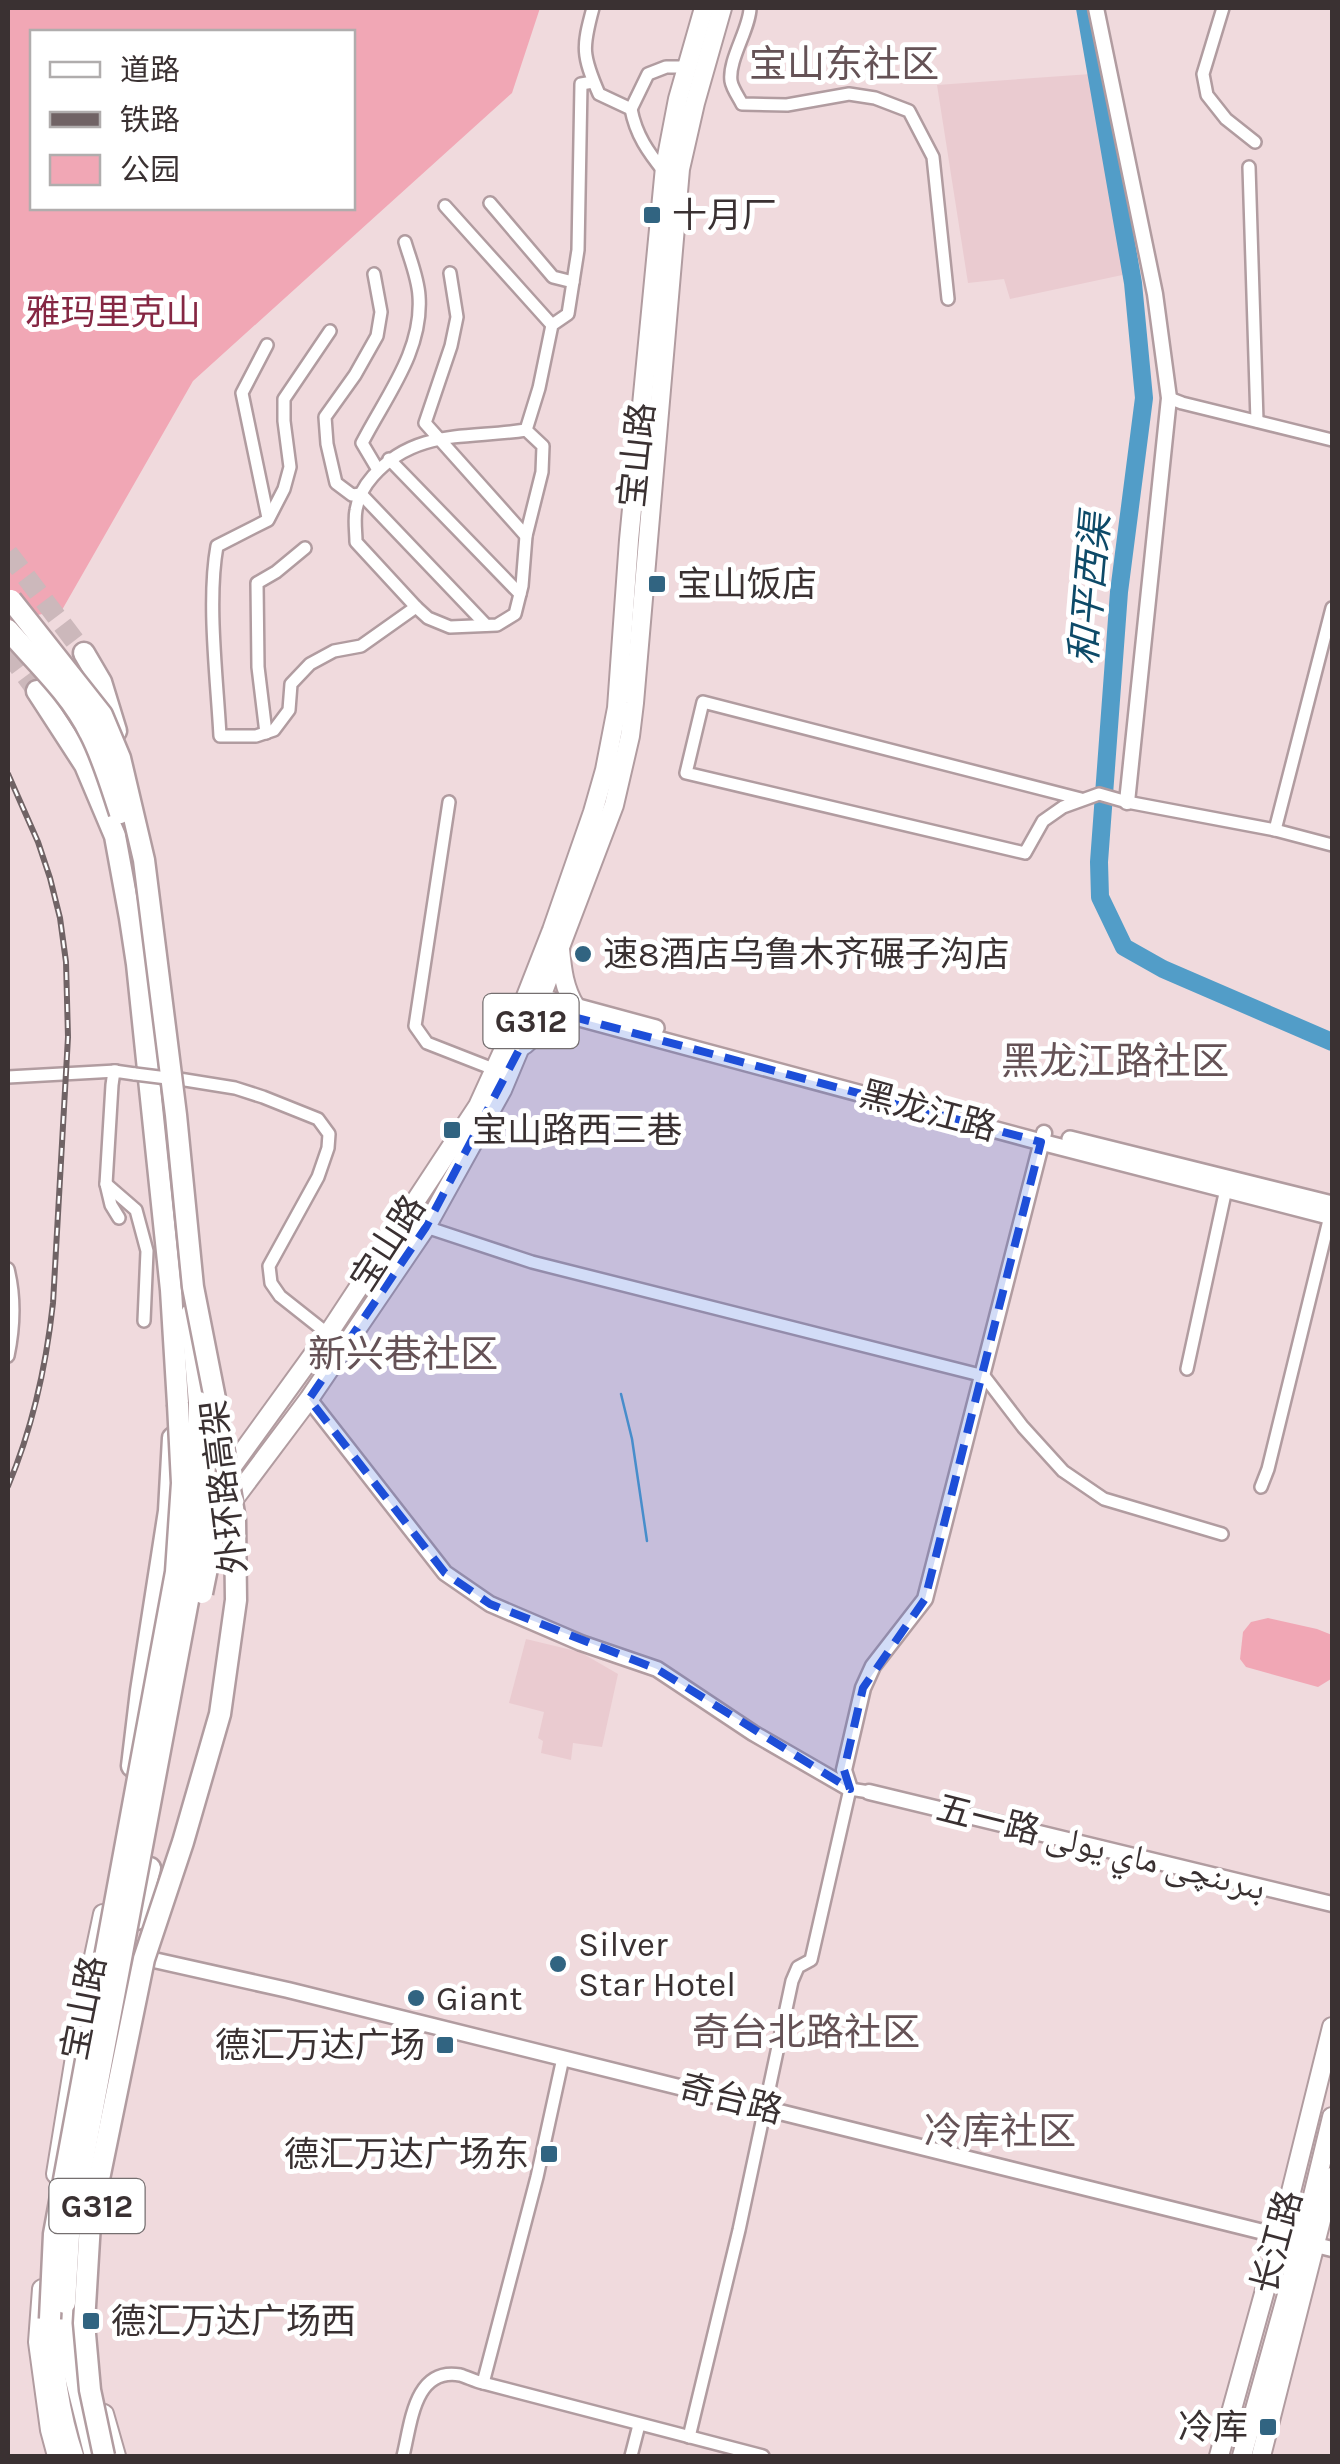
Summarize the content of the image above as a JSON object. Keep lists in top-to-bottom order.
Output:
{
  "streets": {
    "highway": ["外环路高架"],
    "main road": [
      "宝山路",
      "G312",
      "黑龙江路",
      "长江路"
    ],
    "street": ["五一路 بىرىنچى ماي يولى", "奇台路"]
  },
  "crossings": [
    ["宝山路", "黑龙江路"],
    ["宝山路", "奇台路"],
    ["奇台路", "长江路"]
  ],
  "districts": [
    "宝山东社区",
    "黑龙江路社区",
    "新兴巷社区",
    "奇台北路社区",
    "冷库社区"
  ],
  "water": ["和平西渠"],
  "parks": ["雅玛里克山"],
  "places": {
    "transit": [
      "十月厂",
      "宝山饭店",
      "宝山路西三巷",
      "德汇万达广场",
      "德汇万达广场东",
      "德汇万达广场西",
      "冷库"
    ],
    "other": ["速8酒店乌鲁木齐碾子沟店", "Silver Star Hotel", "Giant"]
  },
  "legend": ["道路", "铁路", "公园"]
}
